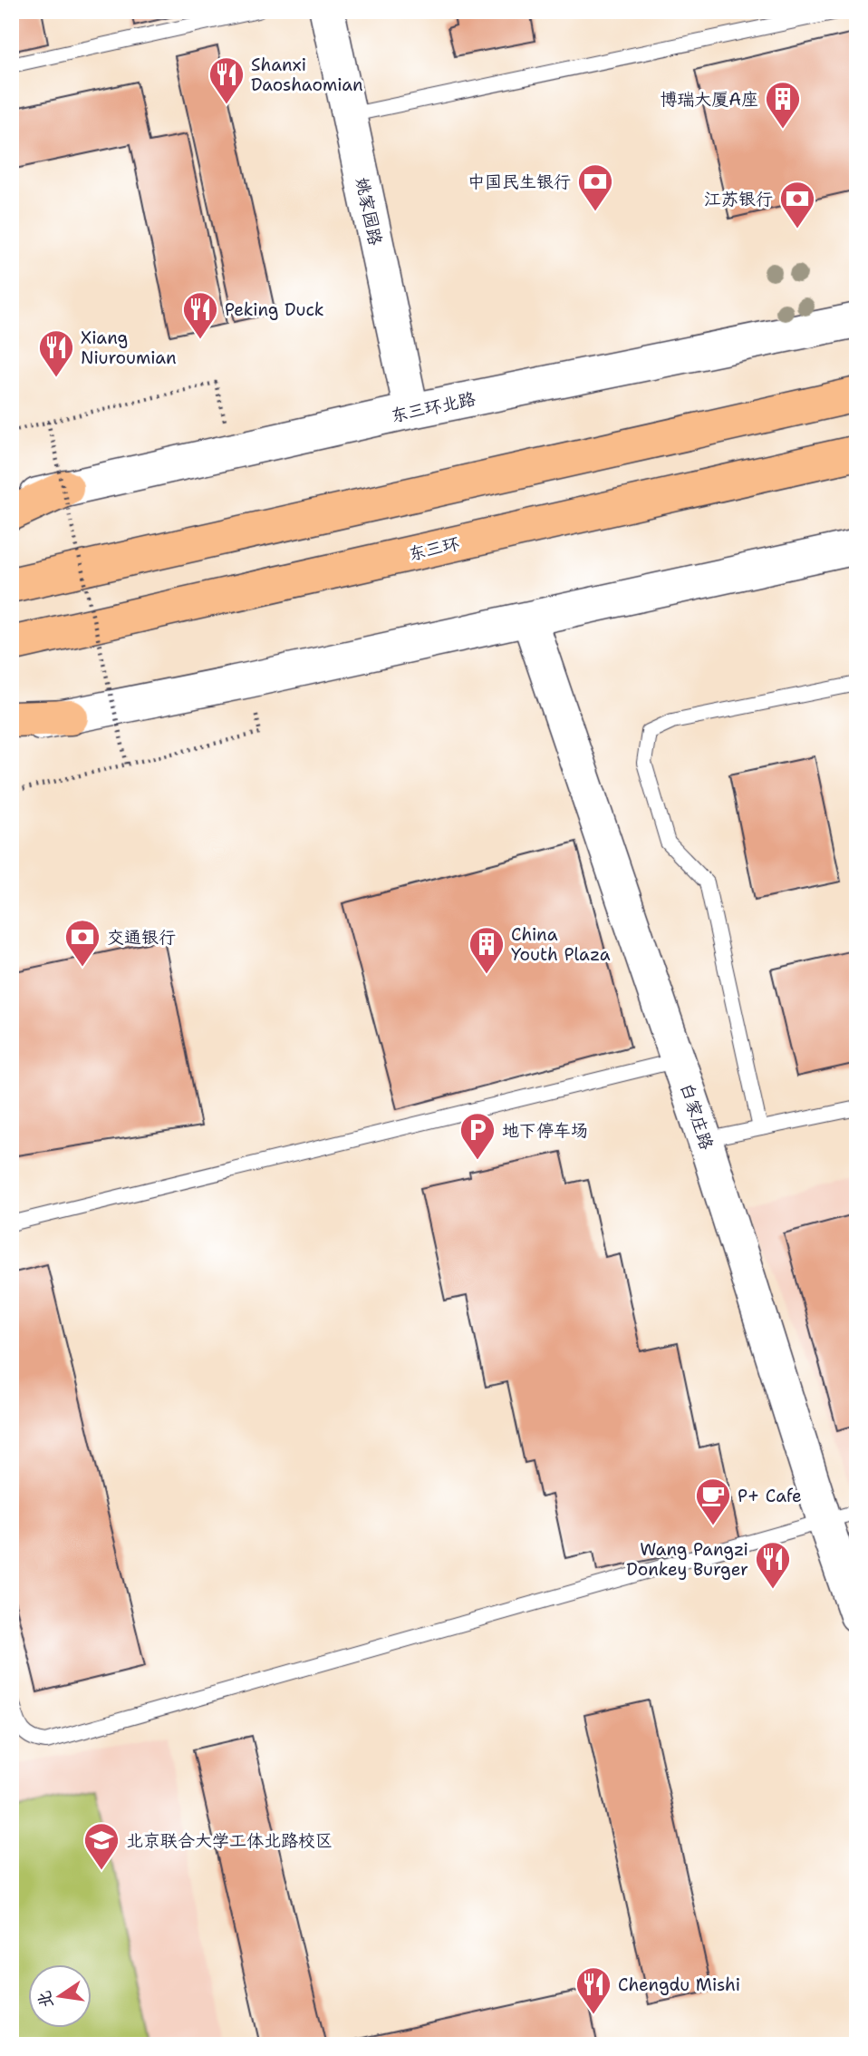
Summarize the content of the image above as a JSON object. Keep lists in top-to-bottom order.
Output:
{
  "streets": {
    "highway": ["东三环"],
    "street": ["姚家园路", "东三环北路", "白家庄路"]
  },
  "crossings": [
    ["姚家园路", "东三环北路"]
  ],
  "places": {
    "restaurant": [
      "Shanxi Daoshaomian",
      "Peking Duck",
      "Xiang Niuroumian",
      "Wang Pangzi Donkey Burger",
      "Chengdu Mishi"
    ],
    "building": ["博瑞大厦A座", "China Youth Plaza"],
    "bank": ["中国民生银行", "江苏银行", "交通银行"],
    "parking": ["地下停车场"],
    "cafe": ["P+ Cafe"],
    "school or university": ["北京联合大学工体北路校区"]
  },
  "north": "left"
}
